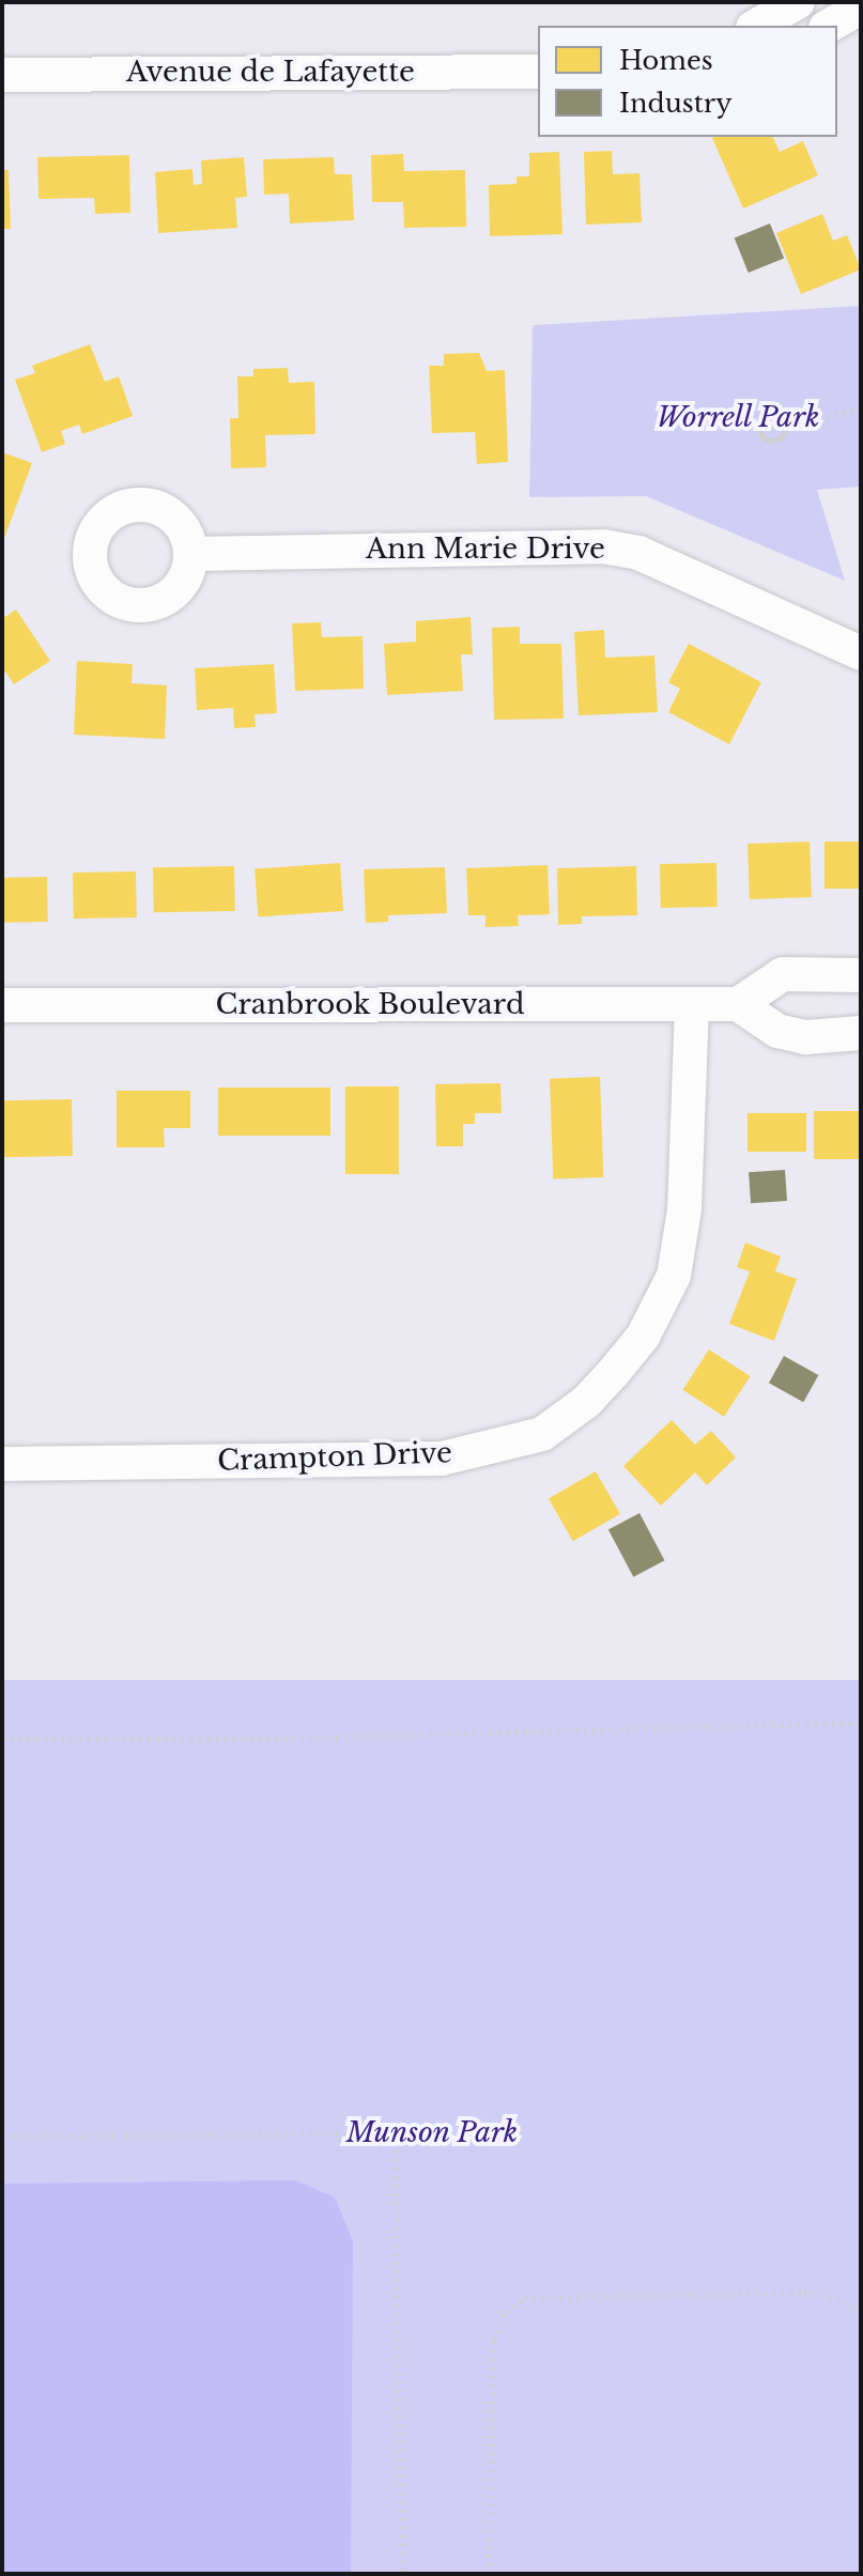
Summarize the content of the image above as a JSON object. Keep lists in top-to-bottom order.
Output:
{
  "streets": {
    "street": [
      "Avenue de Lafayette",
      "Ann Marie Drive",
      "Cranbrook Boulevard",
      "Crampton Drive"
    ]
  },
  "crossings": [
    ["Cranbrook Boulevard", "Crampton Drive"]
  ],
  "parks": ["Worrell Park", "Munson Park"],
  "legend": ["Homes", "Industry"]
}
